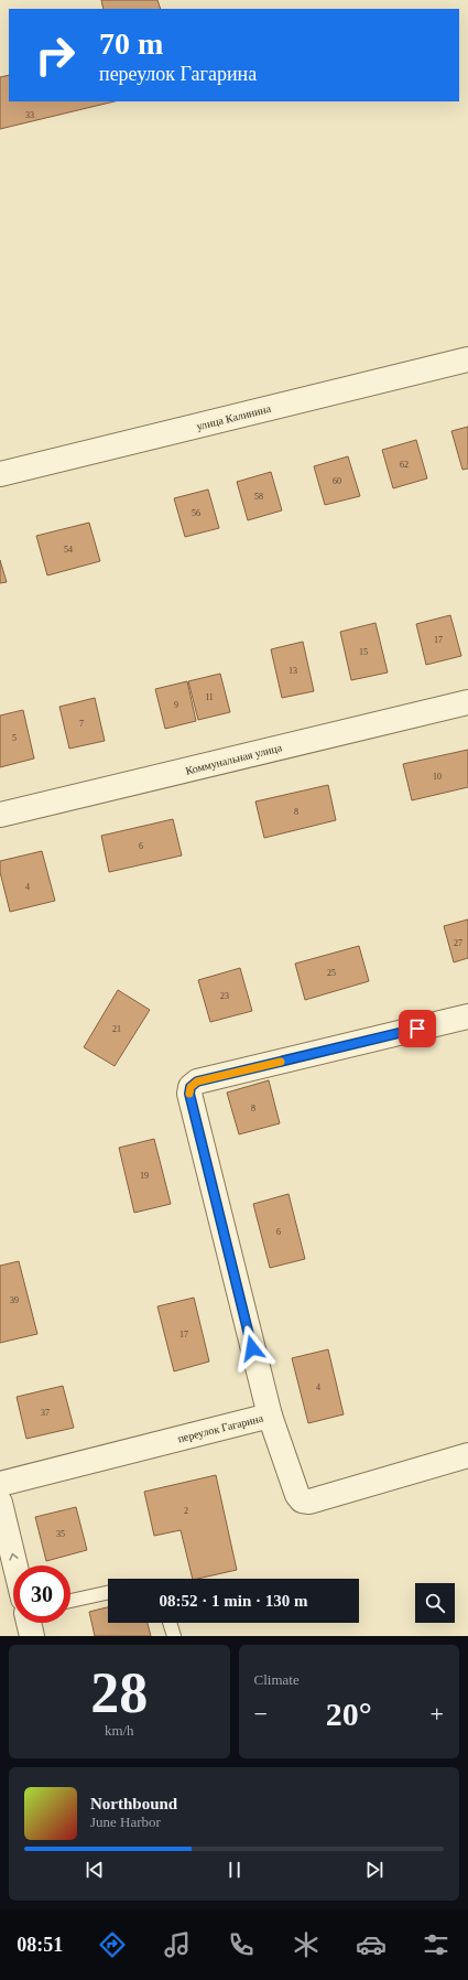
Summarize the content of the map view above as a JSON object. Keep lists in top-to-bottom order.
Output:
{
  "streets": {
    "street": ["улица Калинина", "Коммунальная улица", "переулок Гагарина"]
  },
  "house_numbers": [
    "33",
    "62",
    "60",
    "58",
    "56",
    "54",
    "17",
    "15",
    "13",
    "11",
    "9",
    "7",
    "5",
    "10",
    "8",
    "6",
    "4",
    "27",
    "25",
    "23",
    "21",
    "8",
    "19",
    "6",
    "39",
    "17",
    "4",
    "37",
    "2",
    "35"
  ],
  "page": {
    "turn": ["70 m", "переулок Гагарина"],
    "limit": "30",
    "trip": "08:52 · 1 min · 130 m",
    "tile": [
      ["28", "km/h"],
      "Climate"
    ],
    "heat": ["−", "20°", "+"],
    "song": ["Northbound", "June Harbor"],
    "tabs": "08:51"
  }
}
